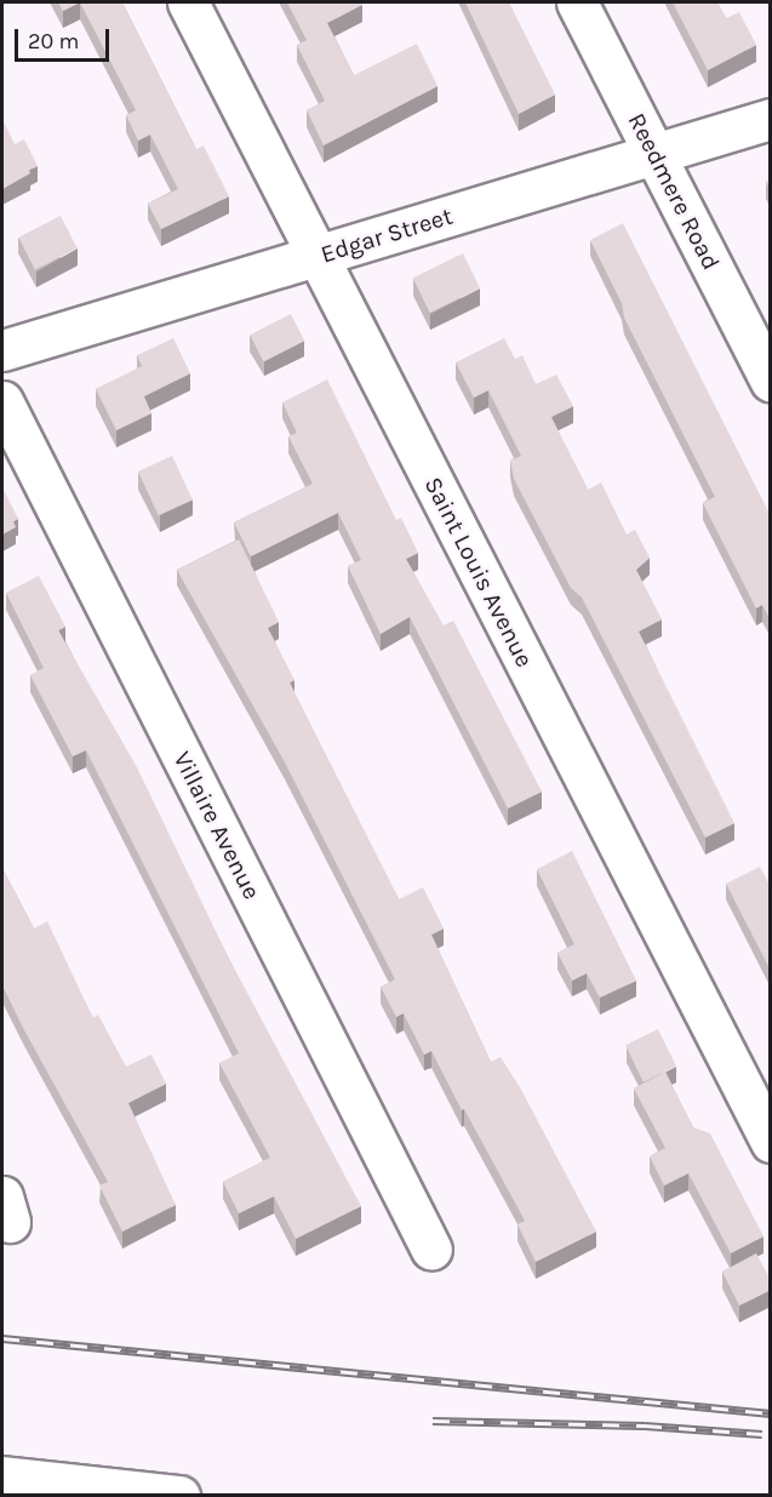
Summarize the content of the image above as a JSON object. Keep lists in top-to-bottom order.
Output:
{
  "streets": {
    "street": [
      "Reedmere Road",
      "Edgar Street",
      "Saint Louis Avenue",
      "Villaire Avenue"
    ]
  },
  "crossings": [
    ["Reedmere Road", "Edgar Street"],
    ["Edgar Street", "Saint Louis Avenue"]
  ],
  "scale_bar": "20 m"
}
